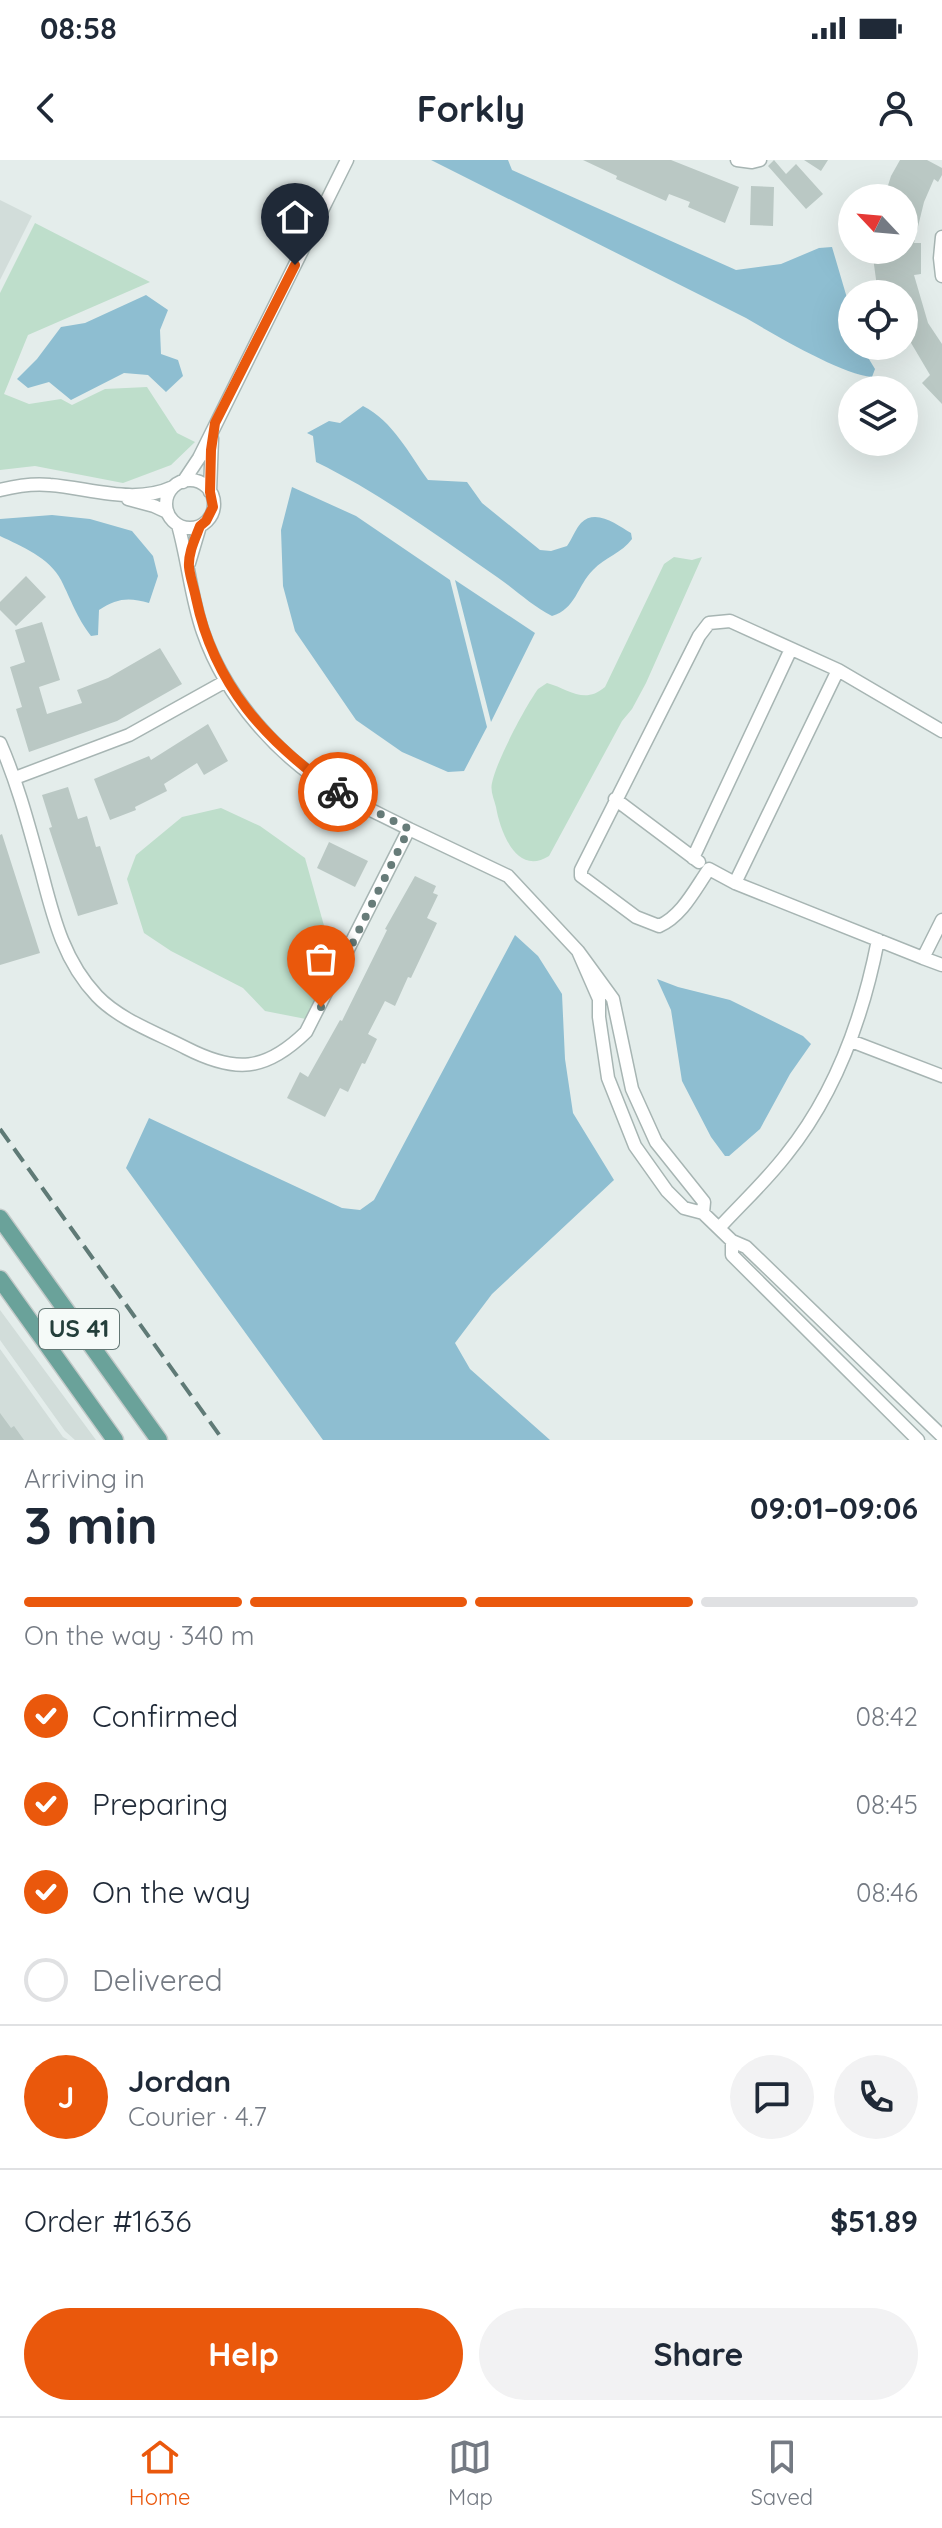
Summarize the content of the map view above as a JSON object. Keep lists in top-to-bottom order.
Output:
{
  "streets": {
    "main road": ["US 41"]
  },
  "north": "top left",
  "page": {
    "status": "08:58",
    "header": "Forkly",
    "heading": ["3 min", "Arriving in", "09:01–09:06"],
    "panel": [
      "Jordan",
      "Courier · 4.7",
      "Order #1636",
      "$51.89"
    ],
    "bar": "On the way · 340 m",
    "list": [
      ["Confirmed", "08:42"],
      ["Preparing", "08:45"],
      ["On the way", "08:46"],
      "Delivered"
    ],
    "round": "J",
    "buttons": ["Help", "Share"],
    "tabs": ["Home", "Map", "Saved"]
  }
}
